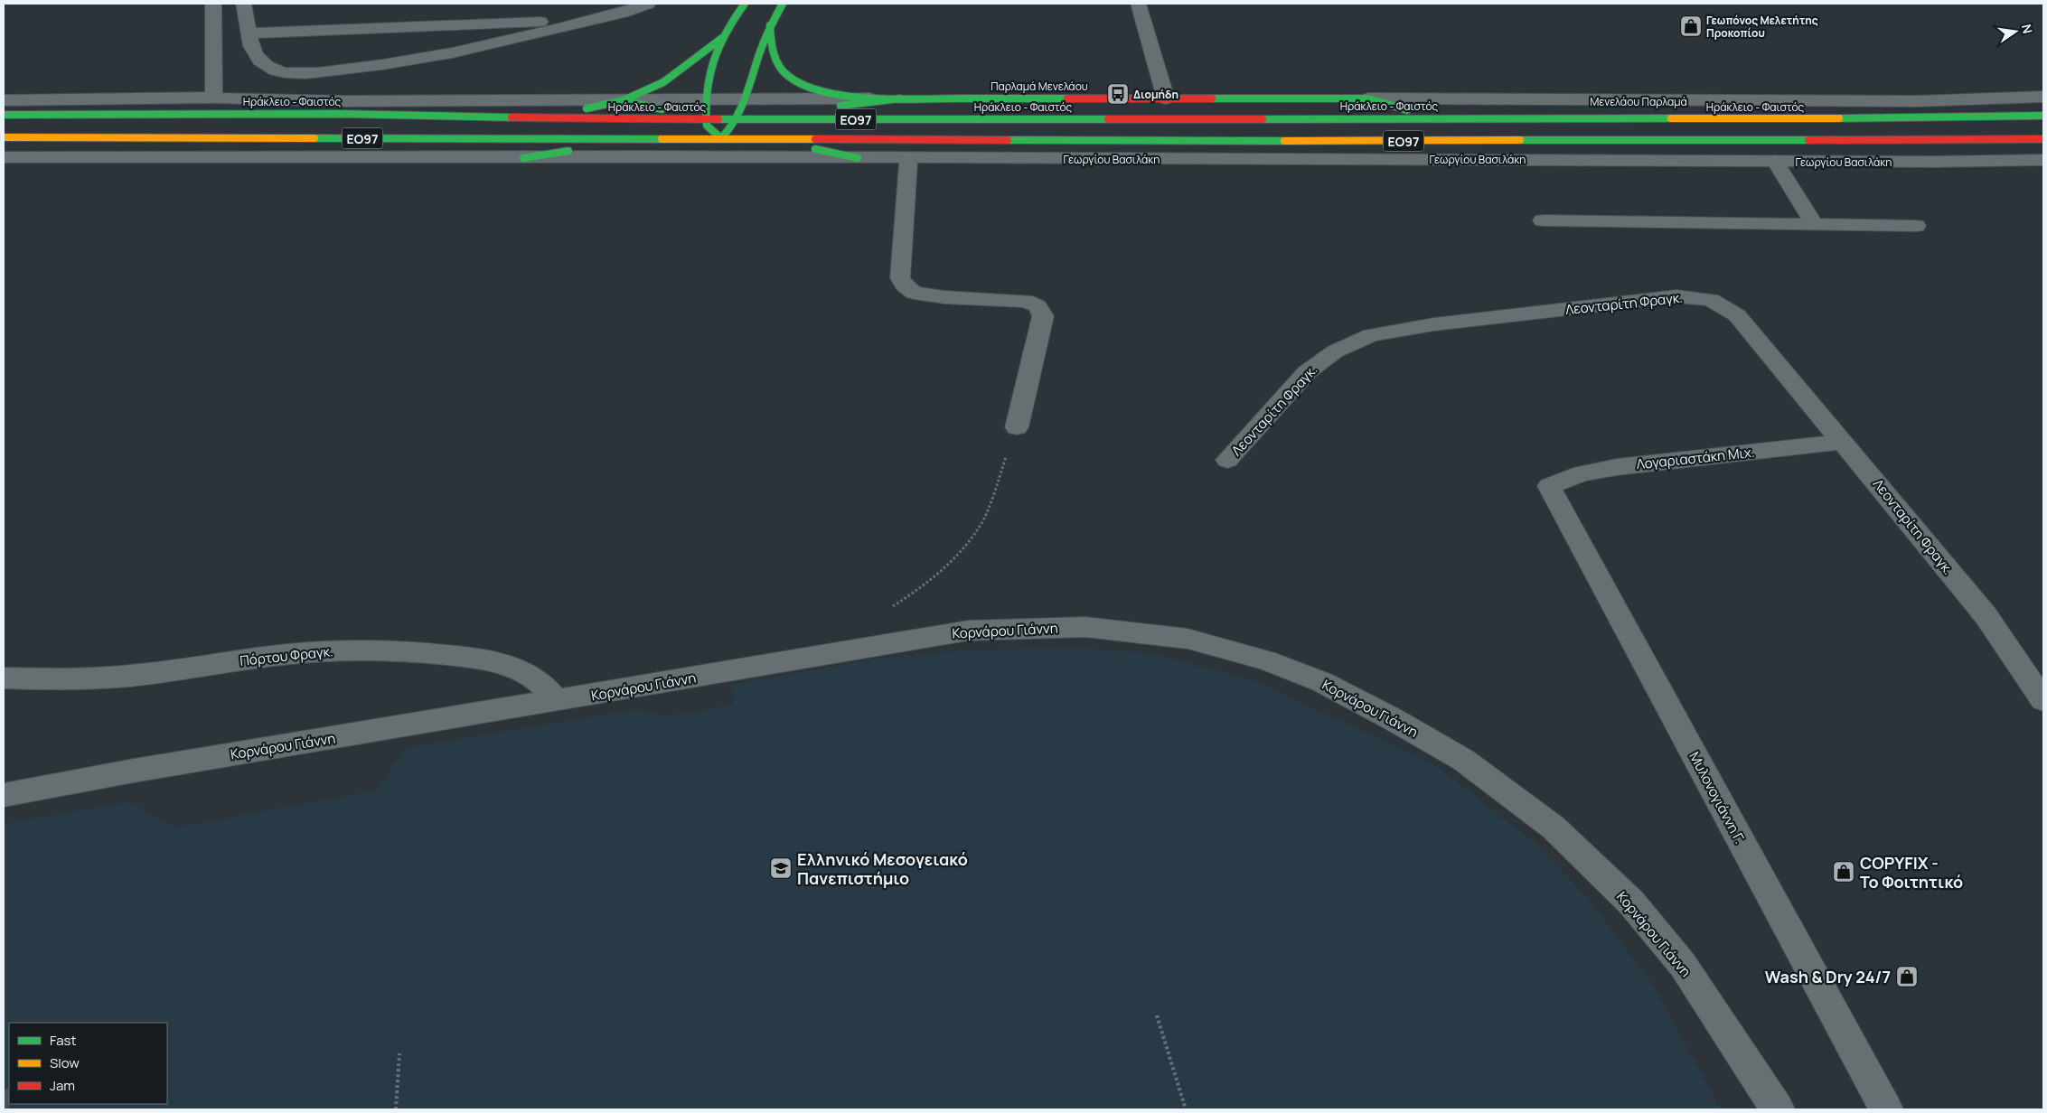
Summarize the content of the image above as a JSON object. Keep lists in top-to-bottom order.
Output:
{
  "streets": {
    "main road": ["Παρλαμά Μενελάου", "Ηράκλειο - Φαιστός", "ΕΟ97"],
    "street": [
      "Μενελάου Παρλαμά",
      "Γεωργίου Βασιλάκη",
      "Λεονταρίτη Φραγκ.",
      "Λογαριαστάκη Μιχ.",
      "Κορνάρου Γιάννη",
      "Πόρτου Φραγκ.",
      "Μυλονογιάννη Γ."
    ]
  },
  "crossings": [
    ["Παρλαμά Μενελάου", "Ηράκλειο - Φαιστός"],
    ["Παρλαμά Μενελάου", "Μενελάου Παρλαμά"],
    ["Λεονταρίτη Φραγκ.", "Λογαριαστάκη Μιχ."],
    ["Λογαριαστάκη Μιχ.", "Μυλονογιάννη Γ."],
    ["Κορνάρου Γιάννη", "Πόρτου Φραγκ."]
  ],
  "places": {
    "shop": ["Γεωπόνος Μελετήτης Προκοπίου", "COPYFIX - Το Φοιτητικό", "Wash & Dry 24/7"],
    "bus stop": ["Διομήδη"],
    "school or university": ["Ελληνικό Μεσογειακό Πανεπιστήμιο"]
  },
  "legend": ["Fast", "Slow", "Jam"],
  "north": "right"
}
